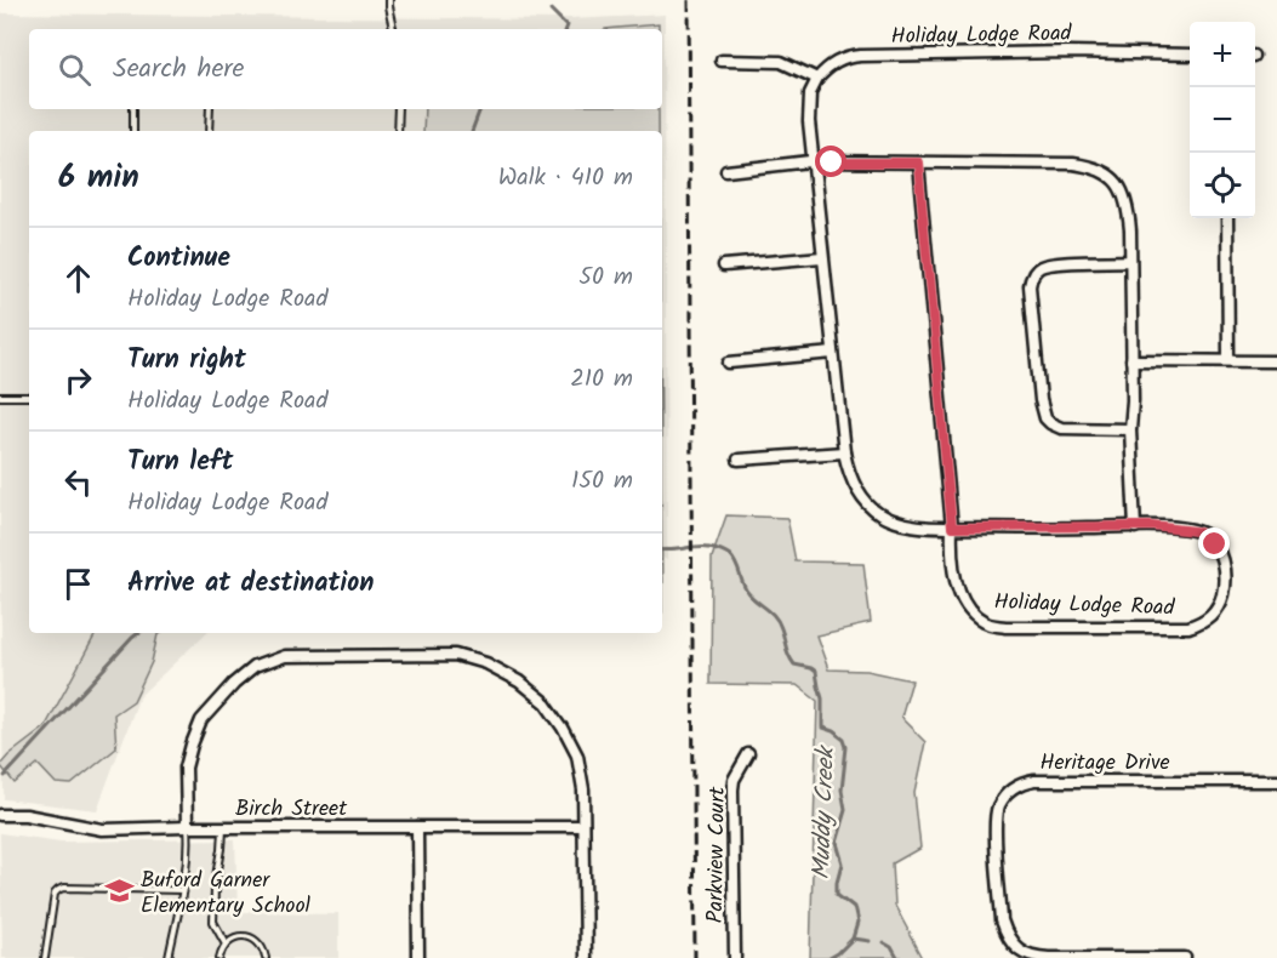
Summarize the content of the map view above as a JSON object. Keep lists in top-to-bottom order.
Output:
{
  "streets": {
    "street": [
      "Holiday Lodge Road",
      "Heritage Drive",
      "Birch Street",
      "Parkview Court"
    ]
  },
  "water": ["Muddy Creek"],
  "places": {
    "school or university": ["Buford Garner Elementary School"]
  },
  "page": {
    "map_buttons": ["+", "−"],
    "search": "Search here",
    "heading": ["6 min", "Walk · 410 m"],
    "list": [
      ["Continue", "Holiday Lodge Road", "50 m"],
      ["Turn right", "Holiday Lodge Road", "210 m"],
      ["Turn left", "Holiday Lodge Road", "150 m"],
      "Arrive at destination"
    ]
  }
}
